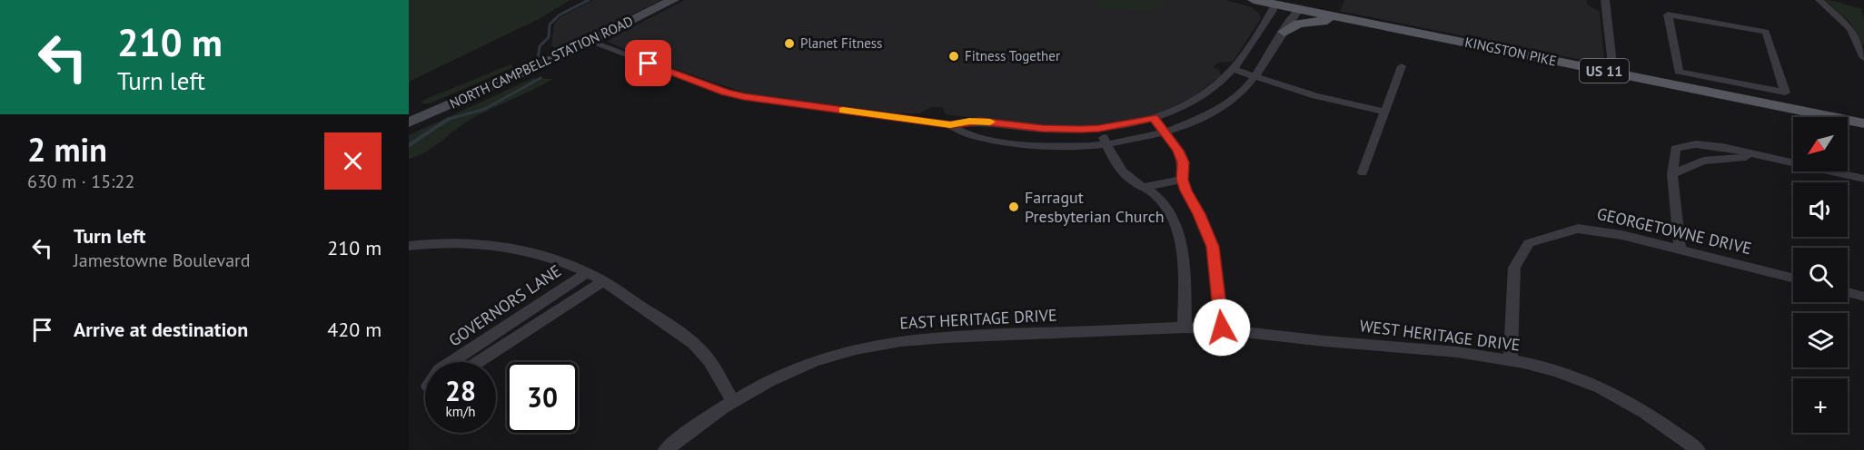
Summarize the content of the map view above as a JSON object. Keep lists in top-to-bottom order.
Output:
{
  "streets": {
    "main road": ["KINGSTON PIKE", "NORTH CAMPBELL STATION ROAD", "US 11"],
    "street": [
      "GEORGETOWNE DRIVE",
      "GOVERNORS LANE",
      "EAST HERITAGE DRIVE",
      "WEST HERITAGE DRIVE"
    ]
  },
  "crossings": [
    ["GEORGETOWNE DRIVE", "WEST HERITAGE DRIVE"],
    ["EAST HERITAGE DRIVE", "WEST HERITAGE DRIVE"]
  ],
  "places": ["Planet Fitness", "Fitness Together", "Farragut Presbyterian Church"],
  "north": "bottom left",
  "page": {
    "turn": ["210 m", "Turn left"],
    "heading": ["2 min", "630 m · 15:22"],
    "map_buttons": "+",
    "list": [
      {
        "name": "Turn left",
        "note": "Jamestowne Boulevard",
        "value": "210 m"
      },
      {
        "name": "Arrive at destination",
        "value": "420 m"
      }
    ],
    "speed": "28 km/h",
    "limit": "30"
  }
}
